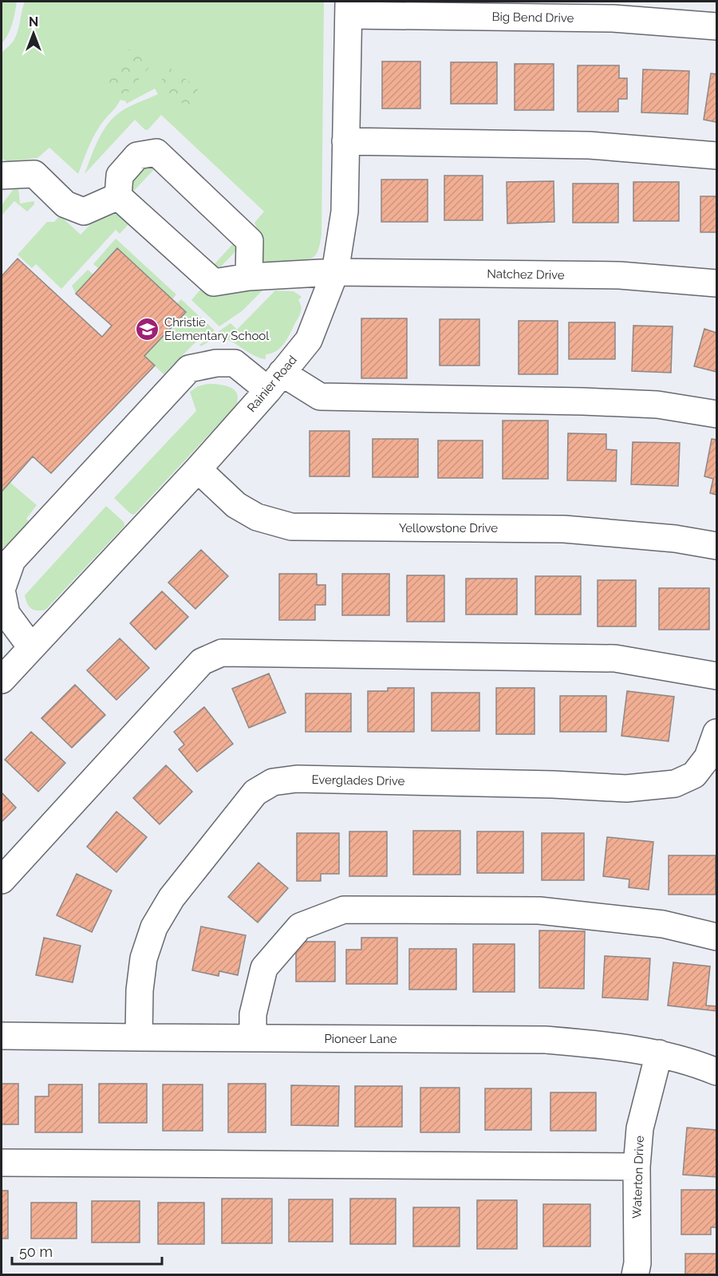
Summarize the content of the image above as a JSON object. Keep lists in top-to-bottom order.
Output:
{
  "streets": {
    "street": [
      "Big Bend Drive",
      "Natchez Drive",
      "Rainier Road",
      "Yellowstone Drive",
      "Everglades Drive",
      "Pioneer Lane",
      "Waterton Drive"
    ]
  },
  "crossings": [
    ["Big Bend Drive", "Rainier Road"],
    ["Natchez Drive", "Rainier Road"],
    ["Rainier Road", "Yellowstone Drive"],
    ["Everglades Drive", "Pioneer Lane"],
    ["Pioneer Lane", "Waterton Drive"]
  ],
  "places": {
    "school or university": ["Christie Elementary School"]
  },
  "scale_bar": "50 m",
  "north": "top"
}
